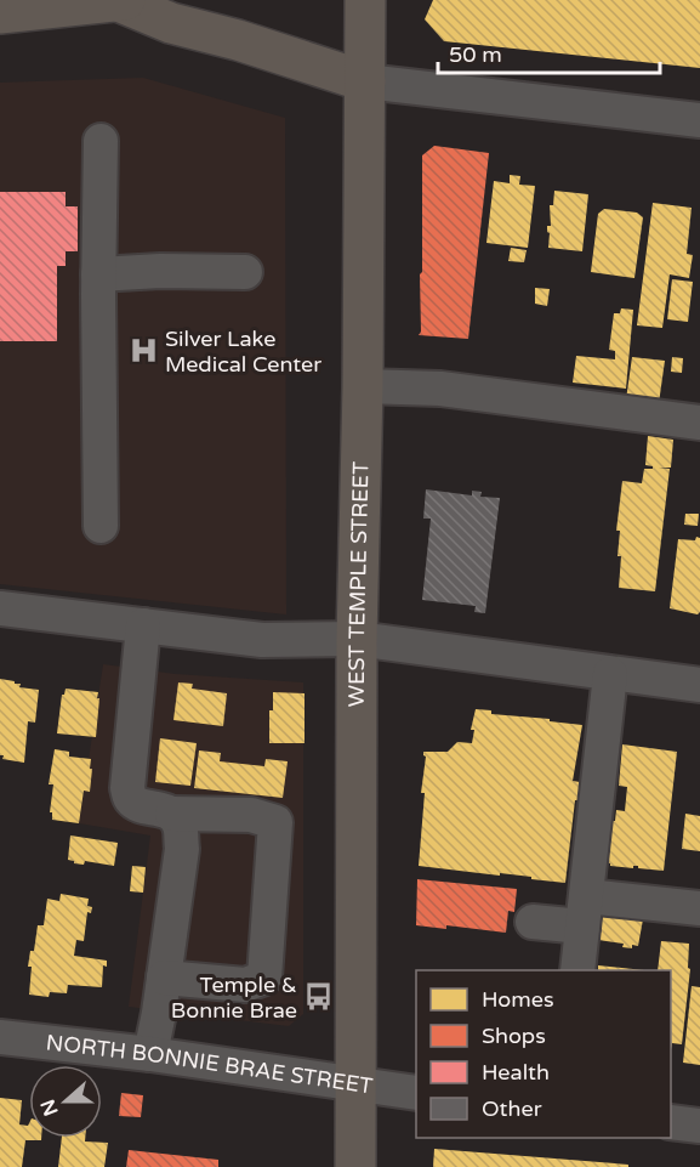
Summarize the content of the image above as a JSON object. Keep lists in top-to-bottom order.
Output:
{
  "streets": {
    "main road": ["WEST TEMPLE STREET"],
    "street": ["NORTH BONNIE BRAE STREET"]
  },
  "crossings": [
    ["WEST TEMPLE STREET", "NORTH BONNIE BRAE STREET"]
  ],
  "places": {
    "hospital": ["Silver Lake Medical Center"],
    "bus stop": ["Temple & Bonnie Brae"]
  },
  "legend": [
    "Homes",
    "Shops",
    "Health",
    "Other"
  ],
  "scale_bar": "50 m",
  "north": "left"
}
